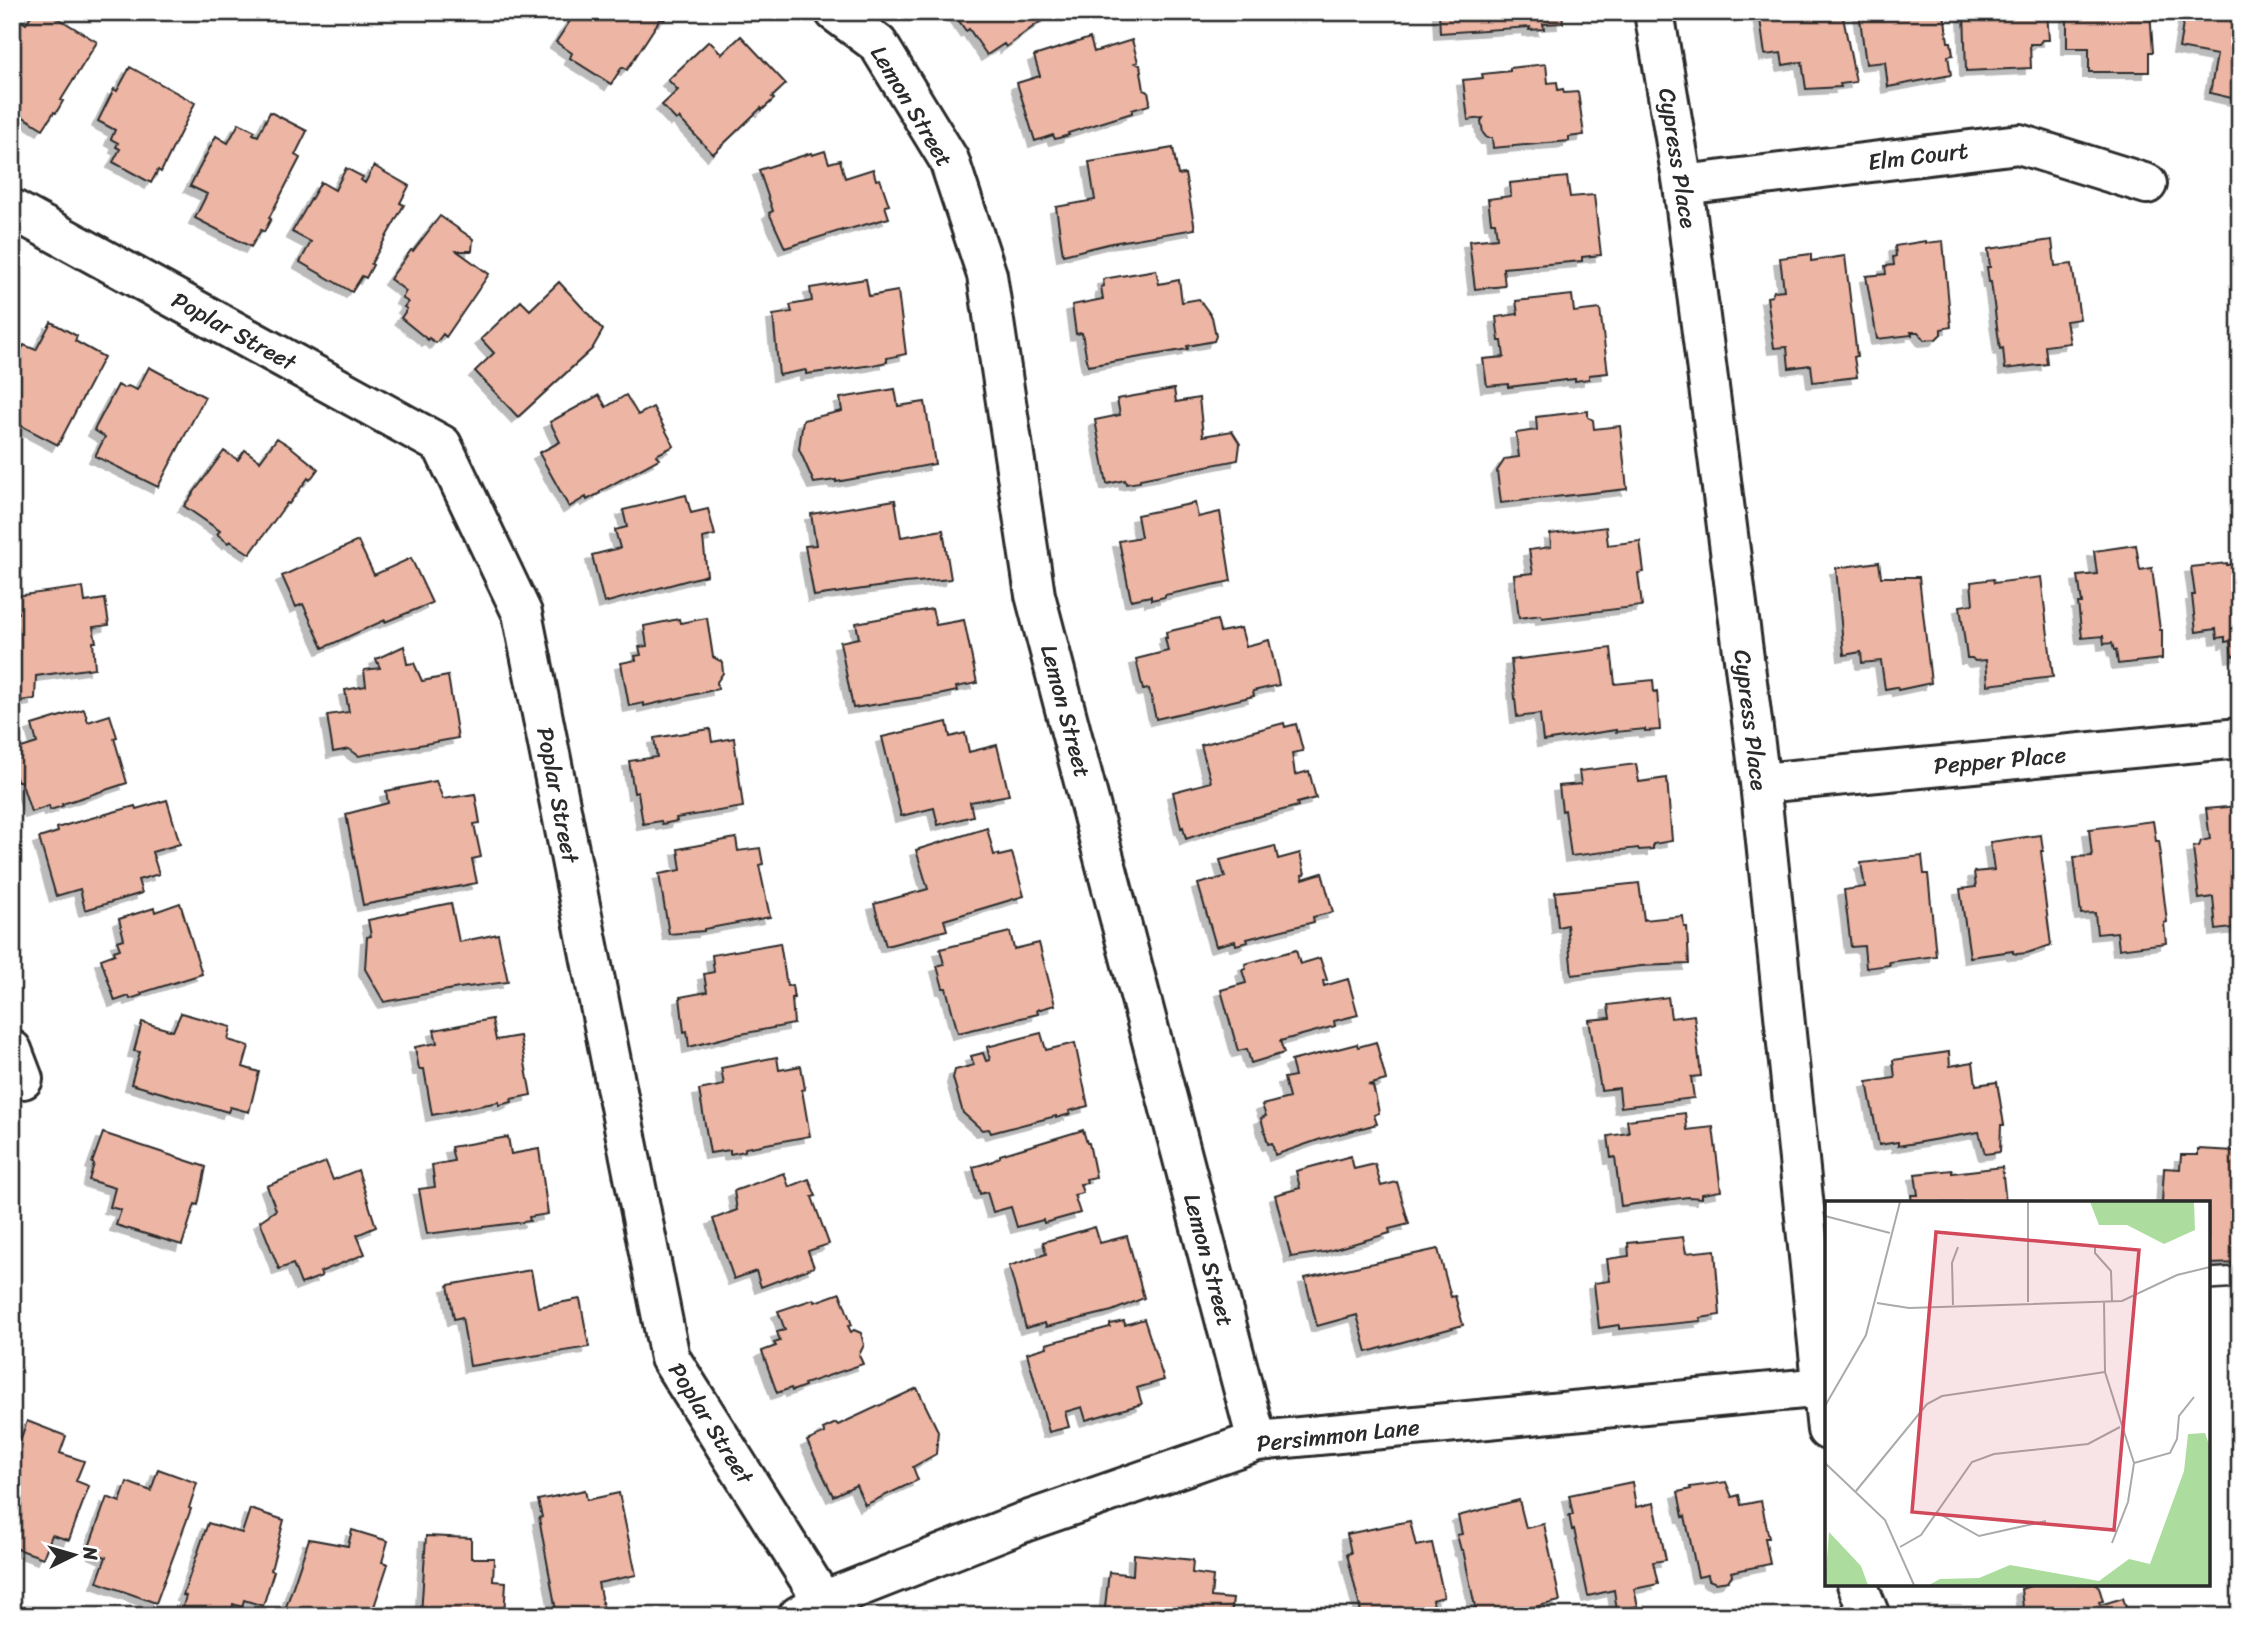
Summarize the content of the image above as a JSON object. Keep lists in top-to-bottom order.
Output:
{
  "streets": {
    "street": [
      "Lemon Street",
      "Elm Court",
      "Cypress Place",
      "Poplar Street",
      "Pepper Place",
      "Persimmon Lane"
    ]
  },
  "crossings": [
    ["Lemon Street", "Persimmon Lane"],
    ["Elm Court", "Cypress Place"],
    ["Cypress Place", "Pepper Place"],
    ["Cypress Place", "Persimmon Lane"],
    ["Poplar Street", "Persimmon Lane"]
  ],
  "north": "right"
}
